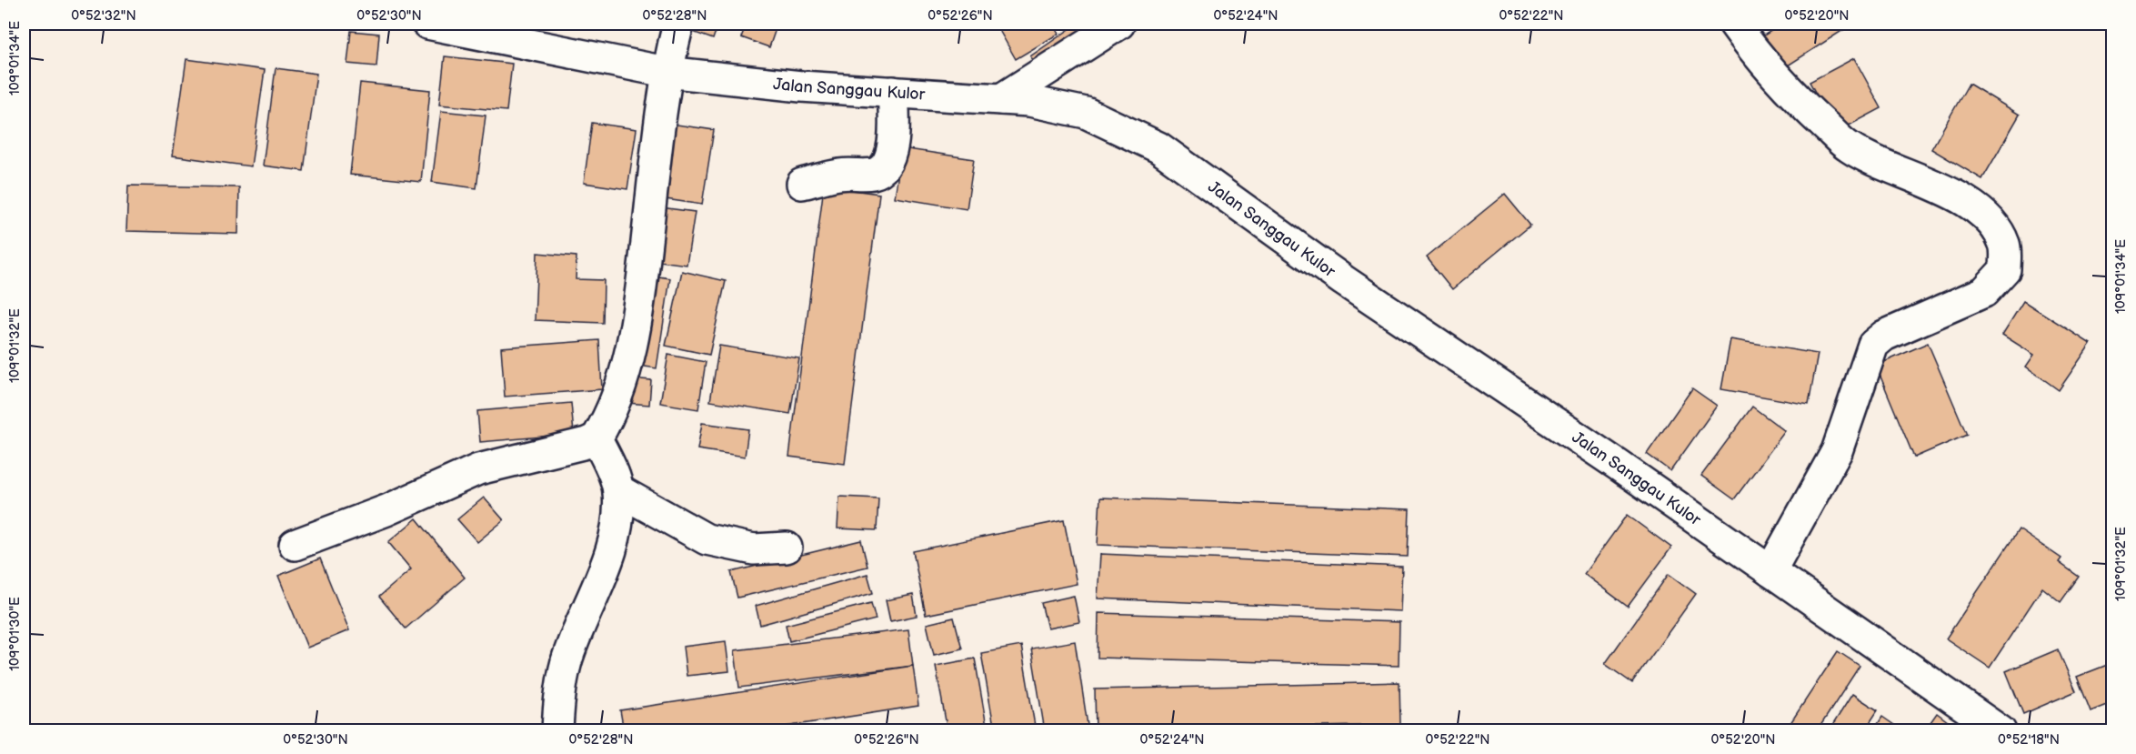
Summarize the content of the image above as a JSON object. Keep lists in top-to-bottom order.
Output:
{
  "streets": {
    "street": ["Jalan Sanggau Kulor"]
  },
  "coordinates": [
    "0°52'32\"N",
    "0°52'30\"N",
    "0°52'28\"N",
    "0°52'26\"N",
    "0°52'24\"N",
    "0°52'22\"N",
    "0°52'20\"N",
    "109°01'34\"E",
    "109°01'32\"E",
    "109°01'30\"E",
    "0°52'18\"N"
  ]
}
